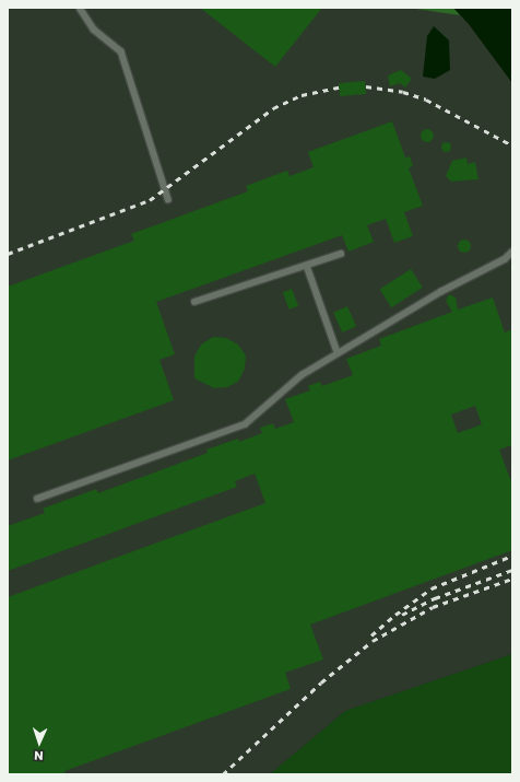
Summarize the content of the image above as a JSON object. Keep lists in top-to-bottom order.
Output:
{
  "north": "bottom"
}
